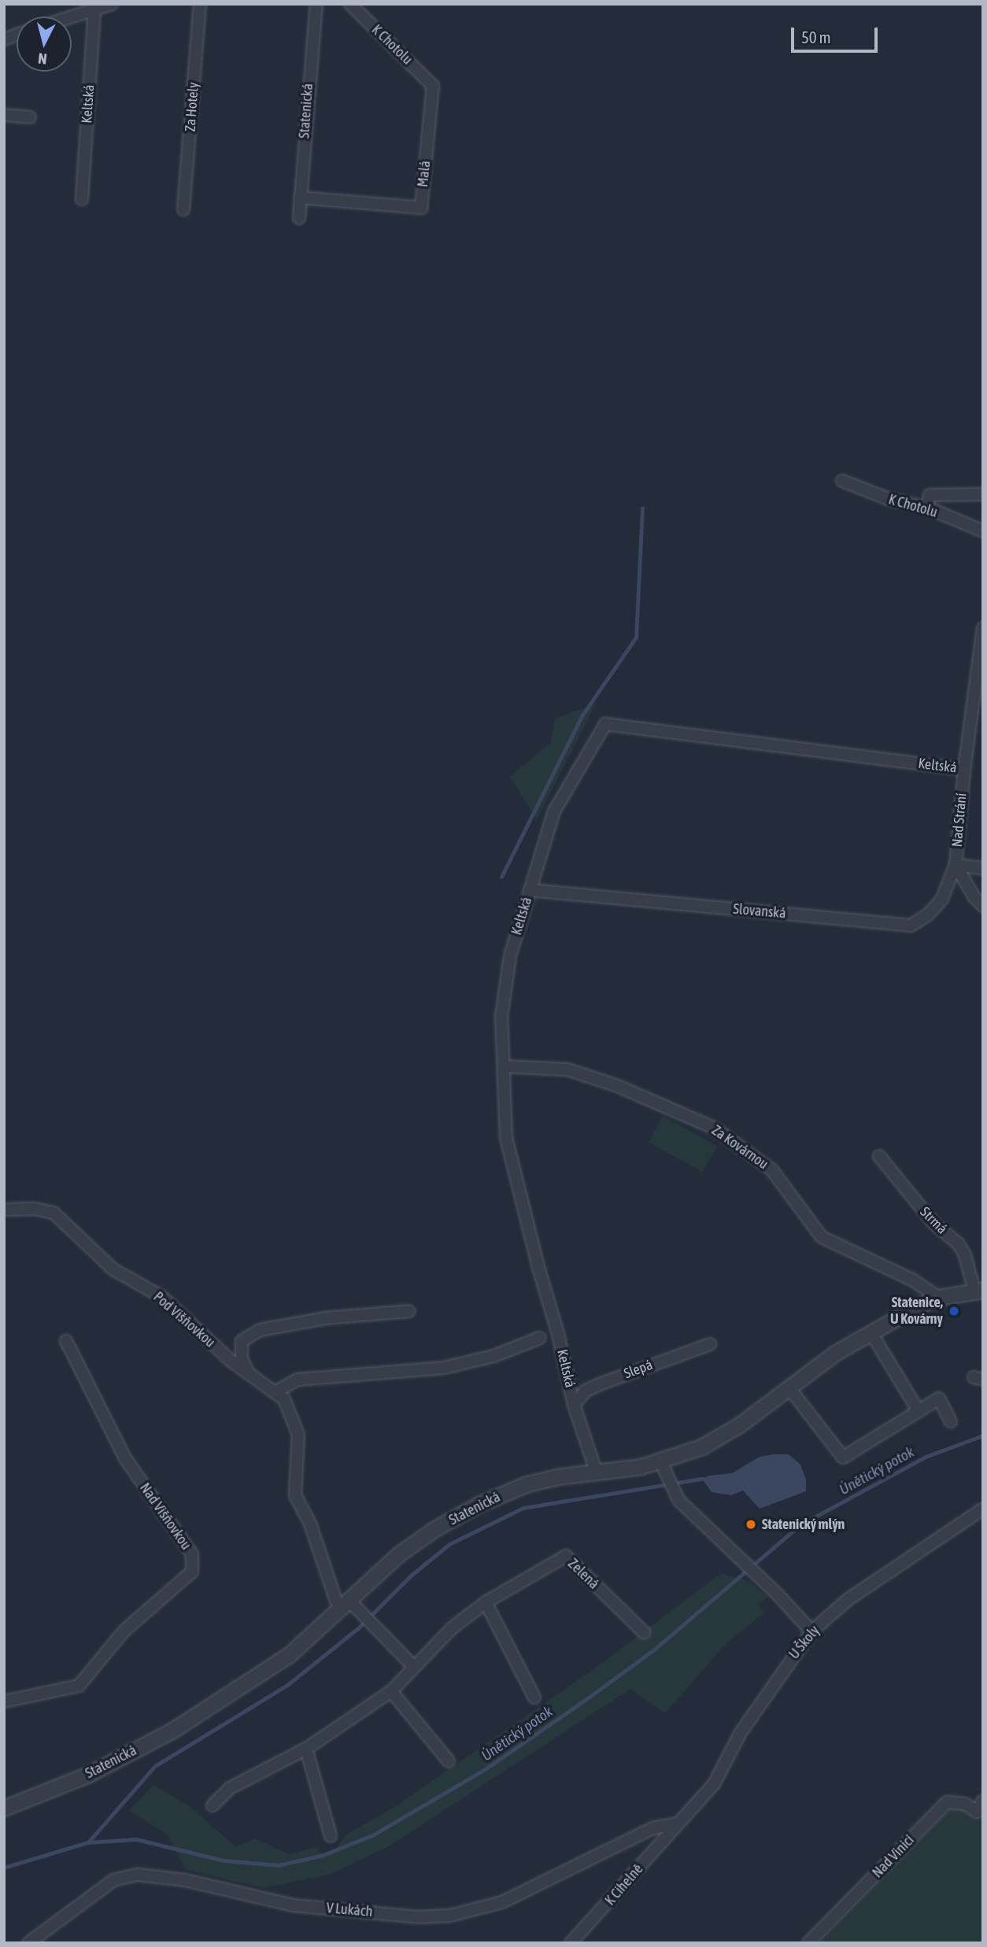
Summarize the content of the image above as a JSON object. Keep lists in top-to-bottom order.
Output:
{
  "streets": {
    "street": [
      "K Chotolu",
      "Keltská",
      "Za Hotely",
      "Statenická",
      "Malá",
      "Nad Strání",
      "Slovanská",
      "Za Kovárnou",
      "Strmá",
      "Pod Višňovkou",
      "Slepá",
      "Nad Višňovkou",
      "Zelená",
      "U Školy",
      "Nad Vinicí",
      "K Cihelně",
      "V Lukách"
    ]
  },
  "crossings": [
    ["K Chotolu", "Malá"],
    ["Keltská", "Statenická"],
    ["Keltská", "Nad Strání"],
    ["Keltská", "Slovanská"],
    ["Keltská", "Za Kovárnou"],
    ["Keltská", "Slepá"],
    ["Statenická", "Malá"],
    ["Statenická", "Za Kovárnou"],
    ["Statenická", "Strmá"],
    ["Statenická", "Pod Višňovkou"],
    ["Nad Strání", "Slovanská"],
    ["U Školy", "K Cihelně"],
    ["U Školy", "V Lukách"],
    ["K Cihelně", "V Lukách"]
  ],
  "water": ["Únětický potok"],
  "places": ["Statenice, U Kovárny", "Statenický mlýn"],
  "scale_bar": "50 m",
  "north": "bottom"
}
